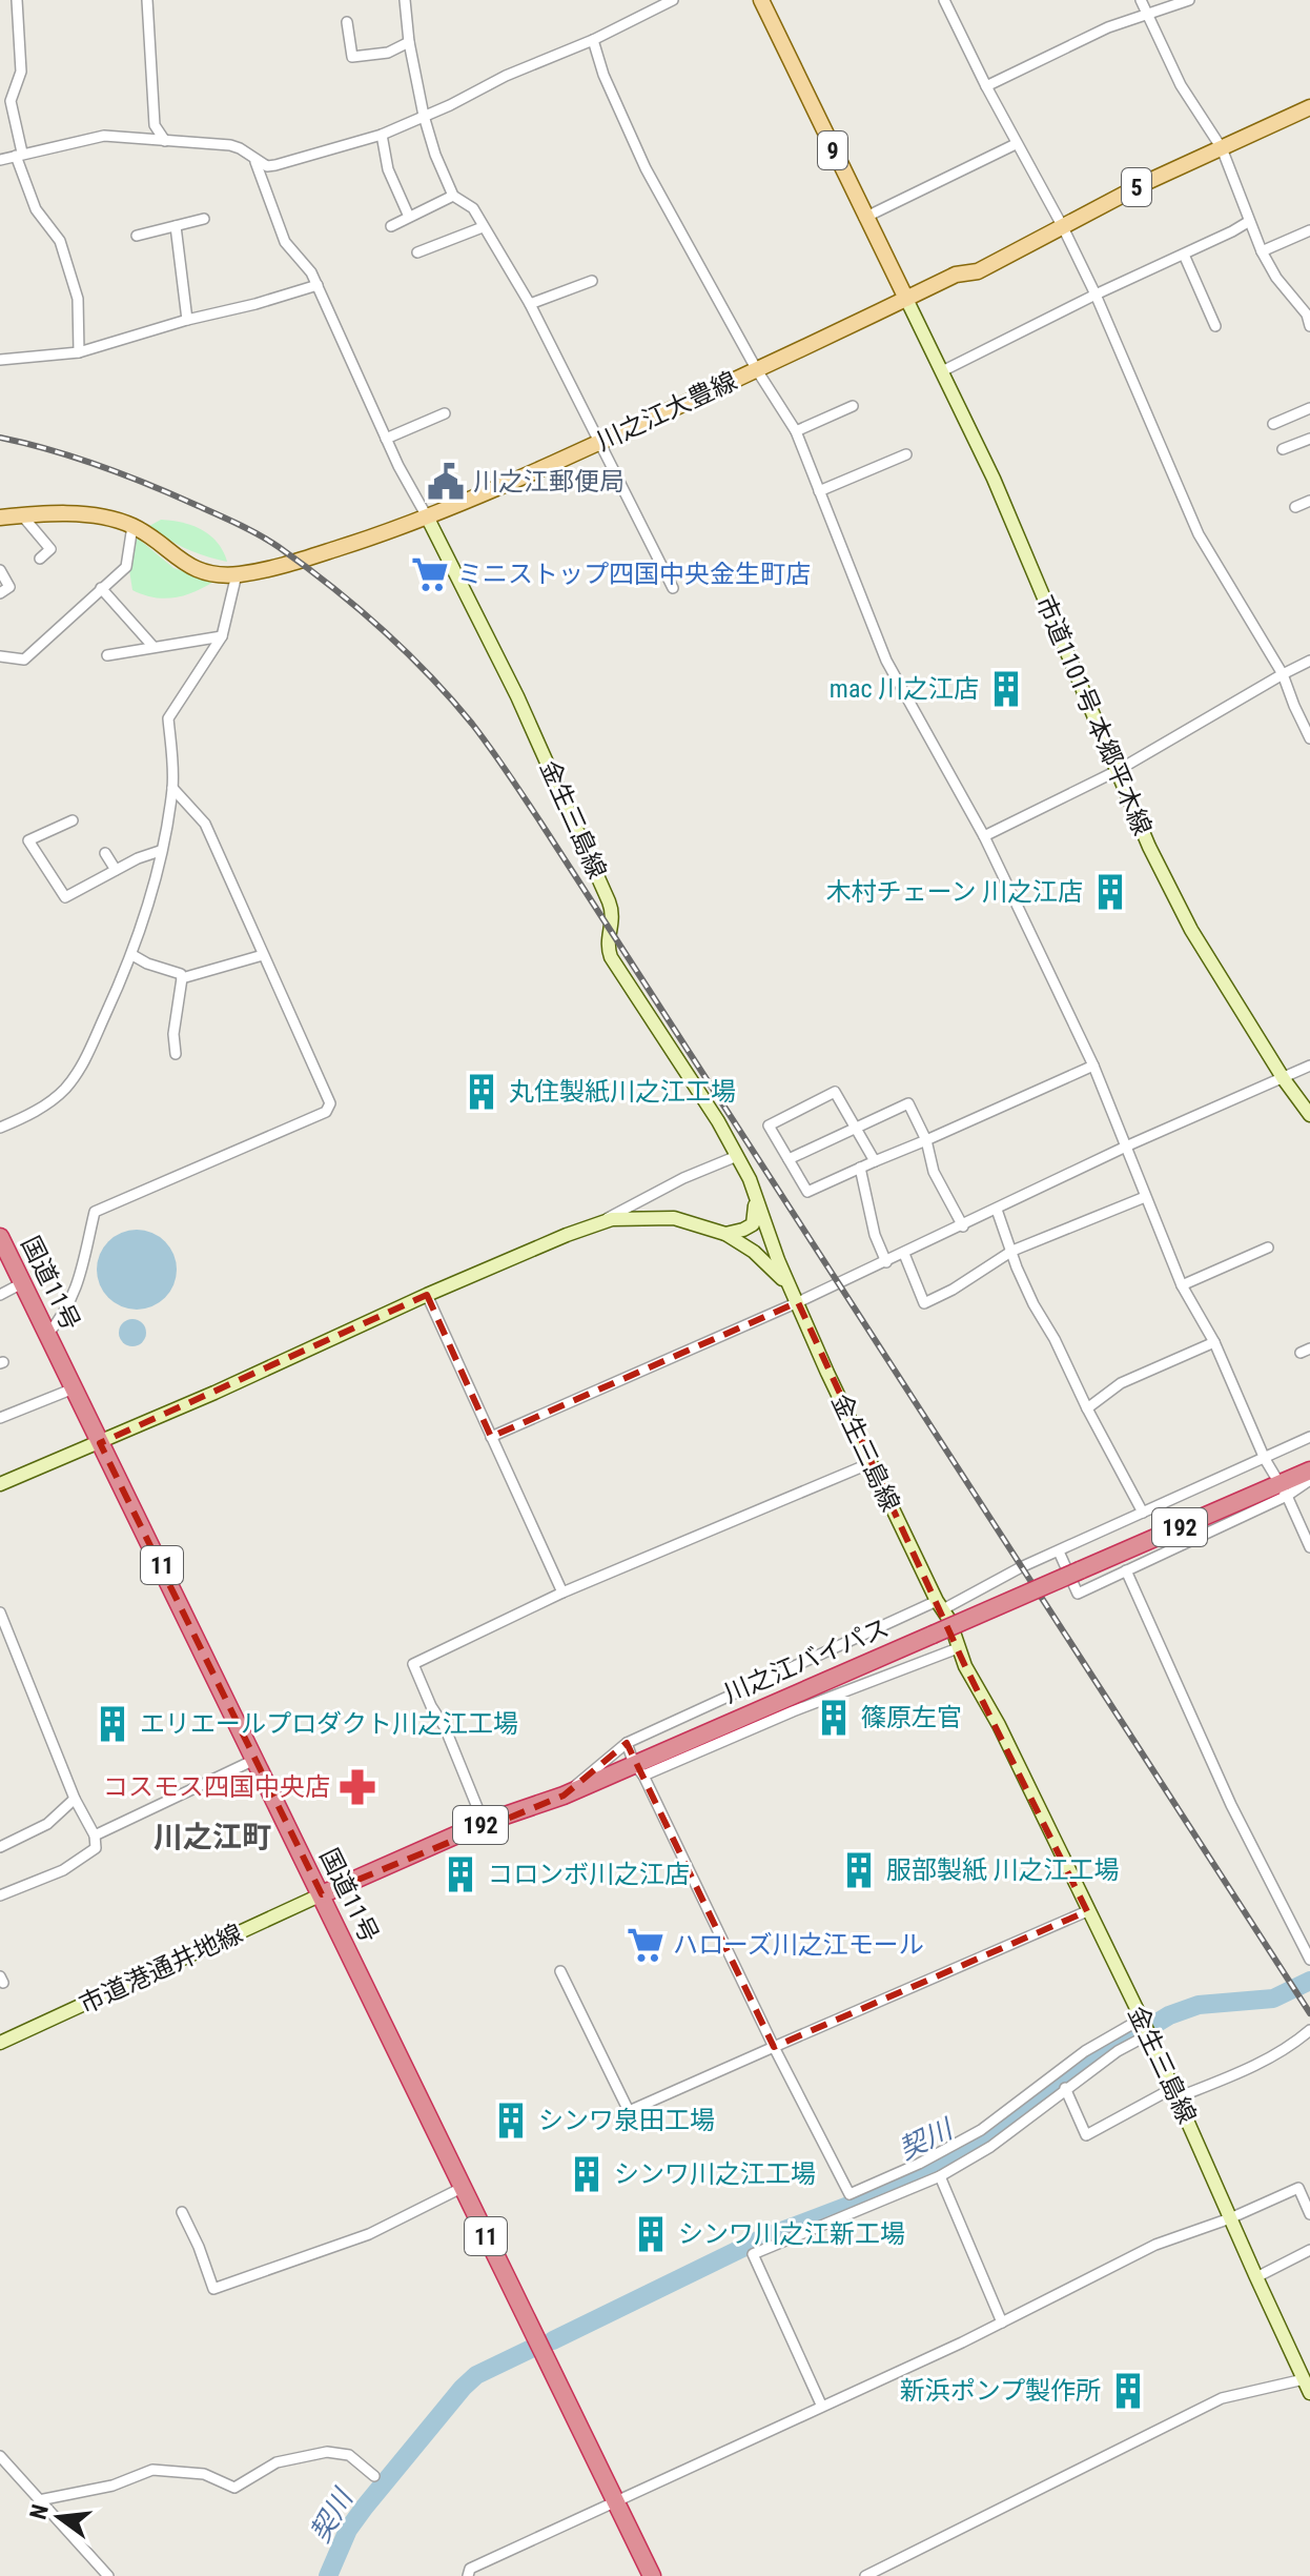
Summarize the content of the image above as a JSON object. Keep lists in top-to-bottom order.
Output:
{
  "streets": {
    "highway": [
      "国道11号",
      "192",
      "11",
      "川之江バイパス"
    ],
    "main road": ["9", "5", "川之江大豊線"],
    "street": ["市道1101号 本郷平木線", "金生三島線", "市道港通井地線"]
  },
  "crossings": [
    ["9", "川之江大豊線"],
    ["9", "市道1101号 本郷平木線"],
    ["川之江大豊線", "市道1101号 本郷平木線"],
    ["川之江大豊線", "金生三島線"],
    ["国道11号", "川之江バイパス"],
    ["国道11号", "市道港通井地線"],
    ["川之江バイパス", "市道港通井地線"]
  ],
  "districts": ["川之江町"],
  "water": ["契川"],
  "places": {
    "public building": ["川之江郵便局"],
    "supermarket": ["ミニストップ四国中央金生町店", "ハローズ川之江モール"],
    "building": [
      "mac 川之江店",
      "木村チェーン 川之江店",
      "丸住製紙川之江工場",
      "篠原左官",
      "エリエールプロダクト川之江工場",
      "服部製紙 川之江工場",
      "コロンボ川之江店",
      "シンワ泉田工場",
      "シンワ川之江工場",
      "シンワ川之江新工場",
      "新浜ポンプ製作所"
    ],
    "pharmacy": ["コスモス四国中央店"]
  },
  "north": "left"
}
